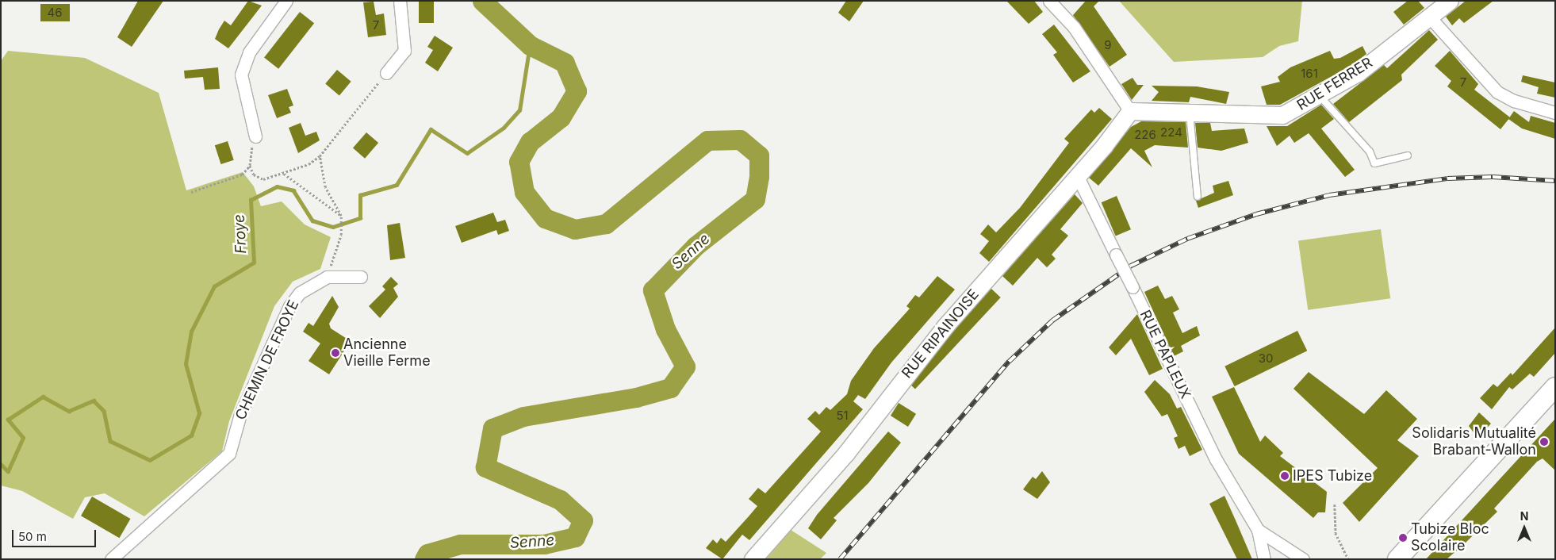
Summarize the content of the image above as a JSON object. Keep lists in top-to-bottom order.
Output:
{
  "streets": {
    "street": [
      "RUE FERRER",
      "RUE RIPAINOISE",
      "RUE PAPLEUX",
      "CHEMIN DE FROYE"
    ]
  },
  "crossings": [
    ["RUE FERRER", "RUE RIPAINOISE"],
    ["RUE RIPAINOISE", "RUE PAPLEUX"]
  ],
  "water": ["Froye", "Senne"],
  "places": [
    "Ancienne Vieille Ferme",
    "Solidaris Mutualité Brabant-Wallon",
    "IPES Tubize",
    "Tubize Bloc Scolaire"
  ],
  "house_numbers": [
    "46",
    "7",
    "9",
    "161",
    "7",
    "224",
    "226",
    "30",
    "51"
  ],
  "scale_bar": "50 m",
  "north": "top"
}
